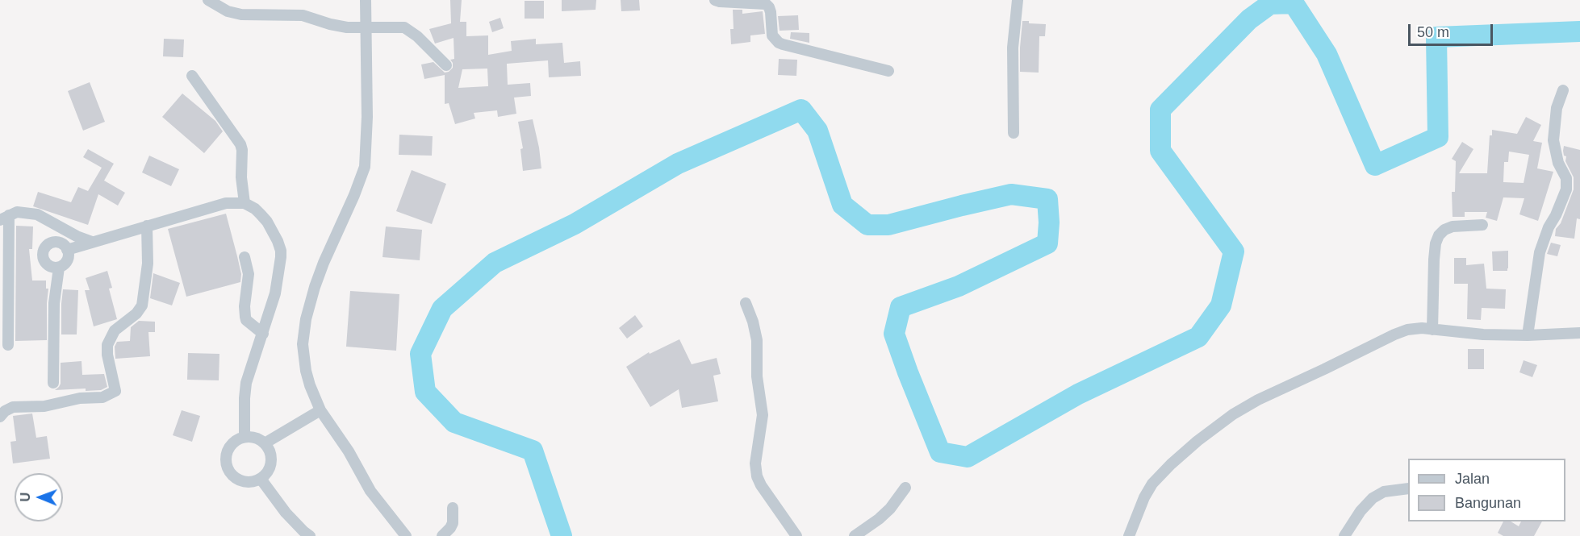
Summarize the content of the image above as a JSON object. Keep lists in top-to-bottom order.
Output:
{
  "legend": ["Jalan", "Bangunan"],
  "scale_bar": "50 m",
  "north": "left"
}
